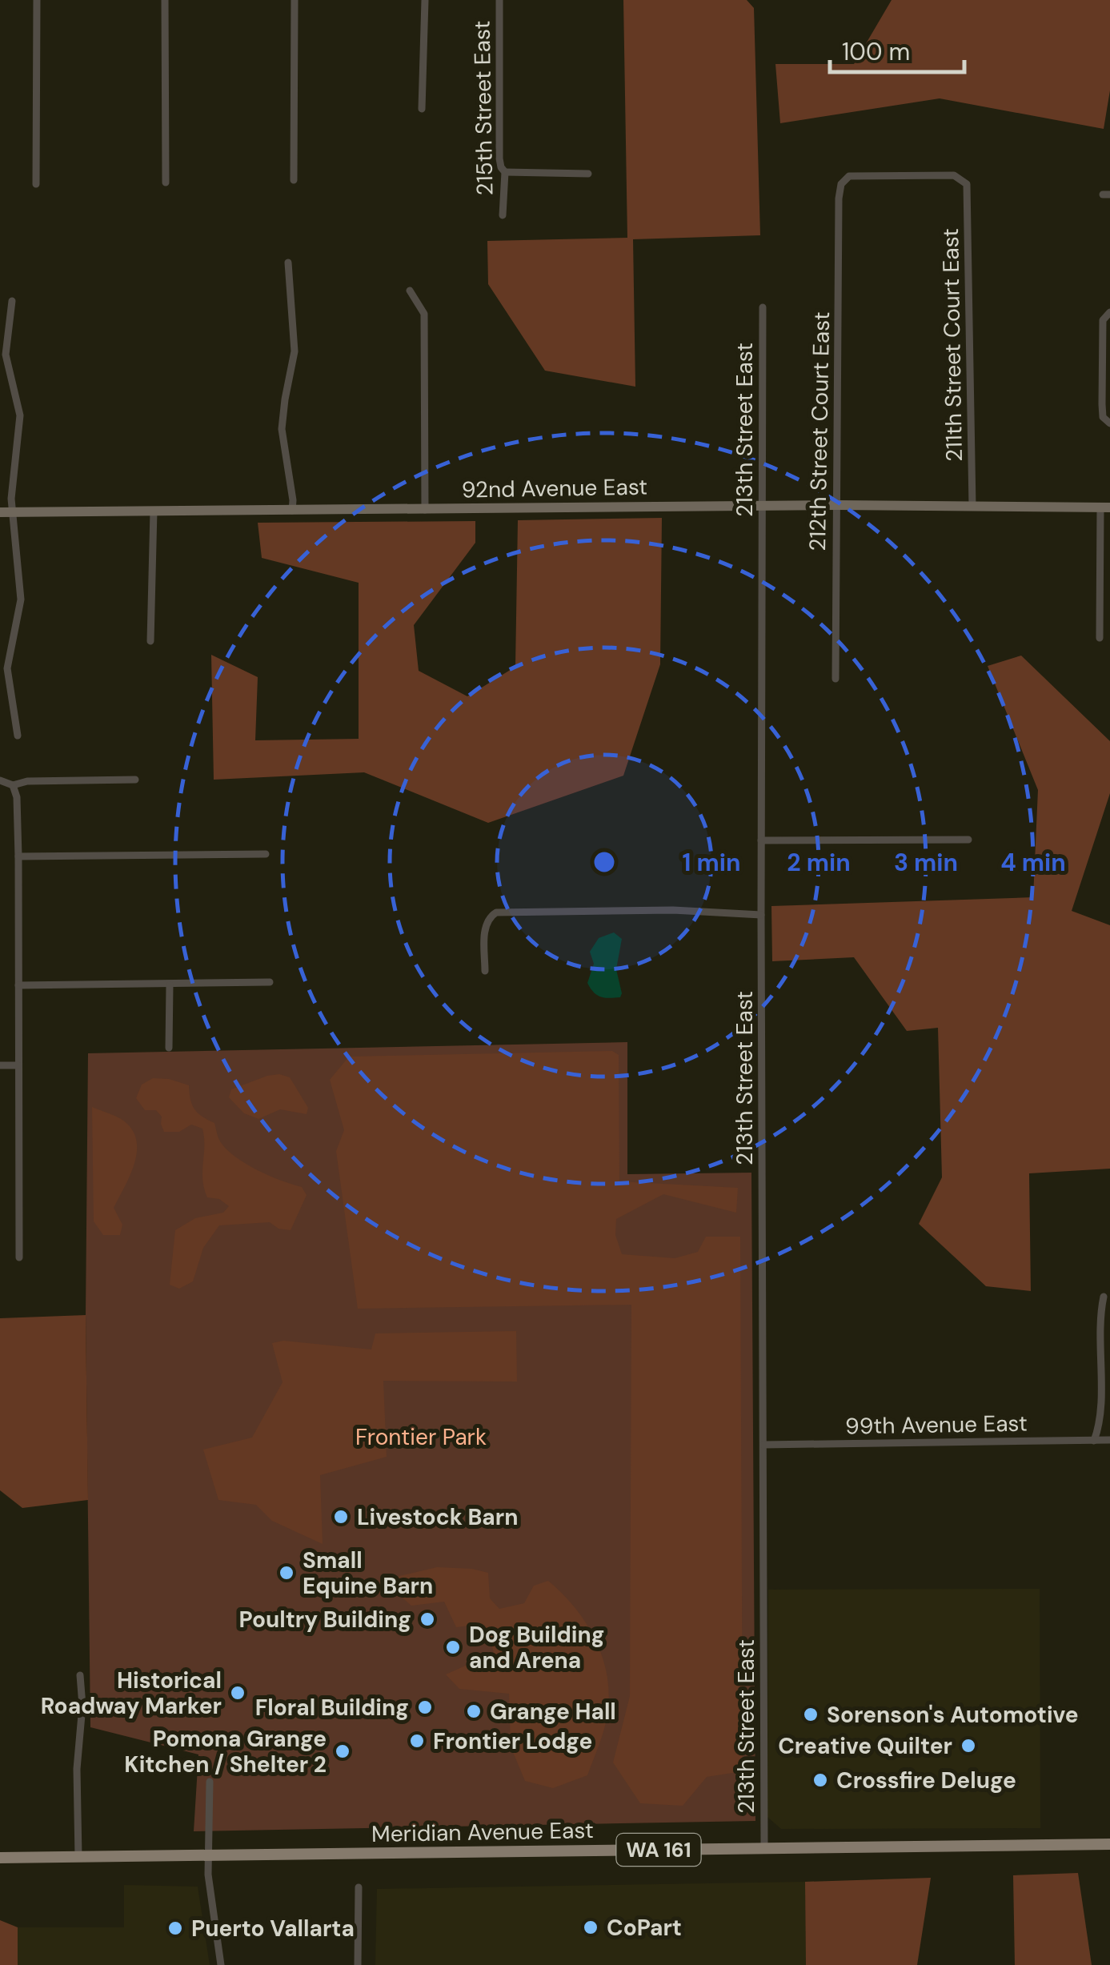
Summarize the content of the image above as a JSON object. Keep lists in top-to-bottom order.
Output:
{
  "streets": {
    "main road": ["Meridian Avenue East", "WA 161"],
    "street": [
      "215th Street East",
      "211th Street Court East",
      "213th Street East",
      "212th Street Court East",
      "92nd Avenue East",
      "99th Avenue East"
    ]
  },
  "crossings": [
    ["211th Street Court East", "212th Street Court East"],
    ["211th Street Court East", "92nd Avenue East"],
    ["213th Street East", "92nd Avenue East"],
    ["213th Street East", "99th Avenue East"],
    ["213th Street East", "Meridian Avenue East"],
    ["212th Street Court East", "92nd Avenue East"]
  ],
  "parks": ["Frontier Park"],
  "places": [
    "Livestock Barn",
    "Small Equine Barn",
    "Poultry Building",
    "Dog Building and Arena",
    "Historical Roadway Marker",
    "Floral Building",
    "Grange Hall",
    "Sorenson's Automotive",
    "Frontier Lodge",
    "Creative Quilter",
    "Pomona Grange Kitchen / Shelter 2",
    "Crossfire Deluge",
    "CoPart",
    "Puerto Vallarta"
  ],
  "scale_bar": "100 m",
  "rings": [
    "1 min",
    "2 min",
    "3 min",
    "4 min"
  ]
}
